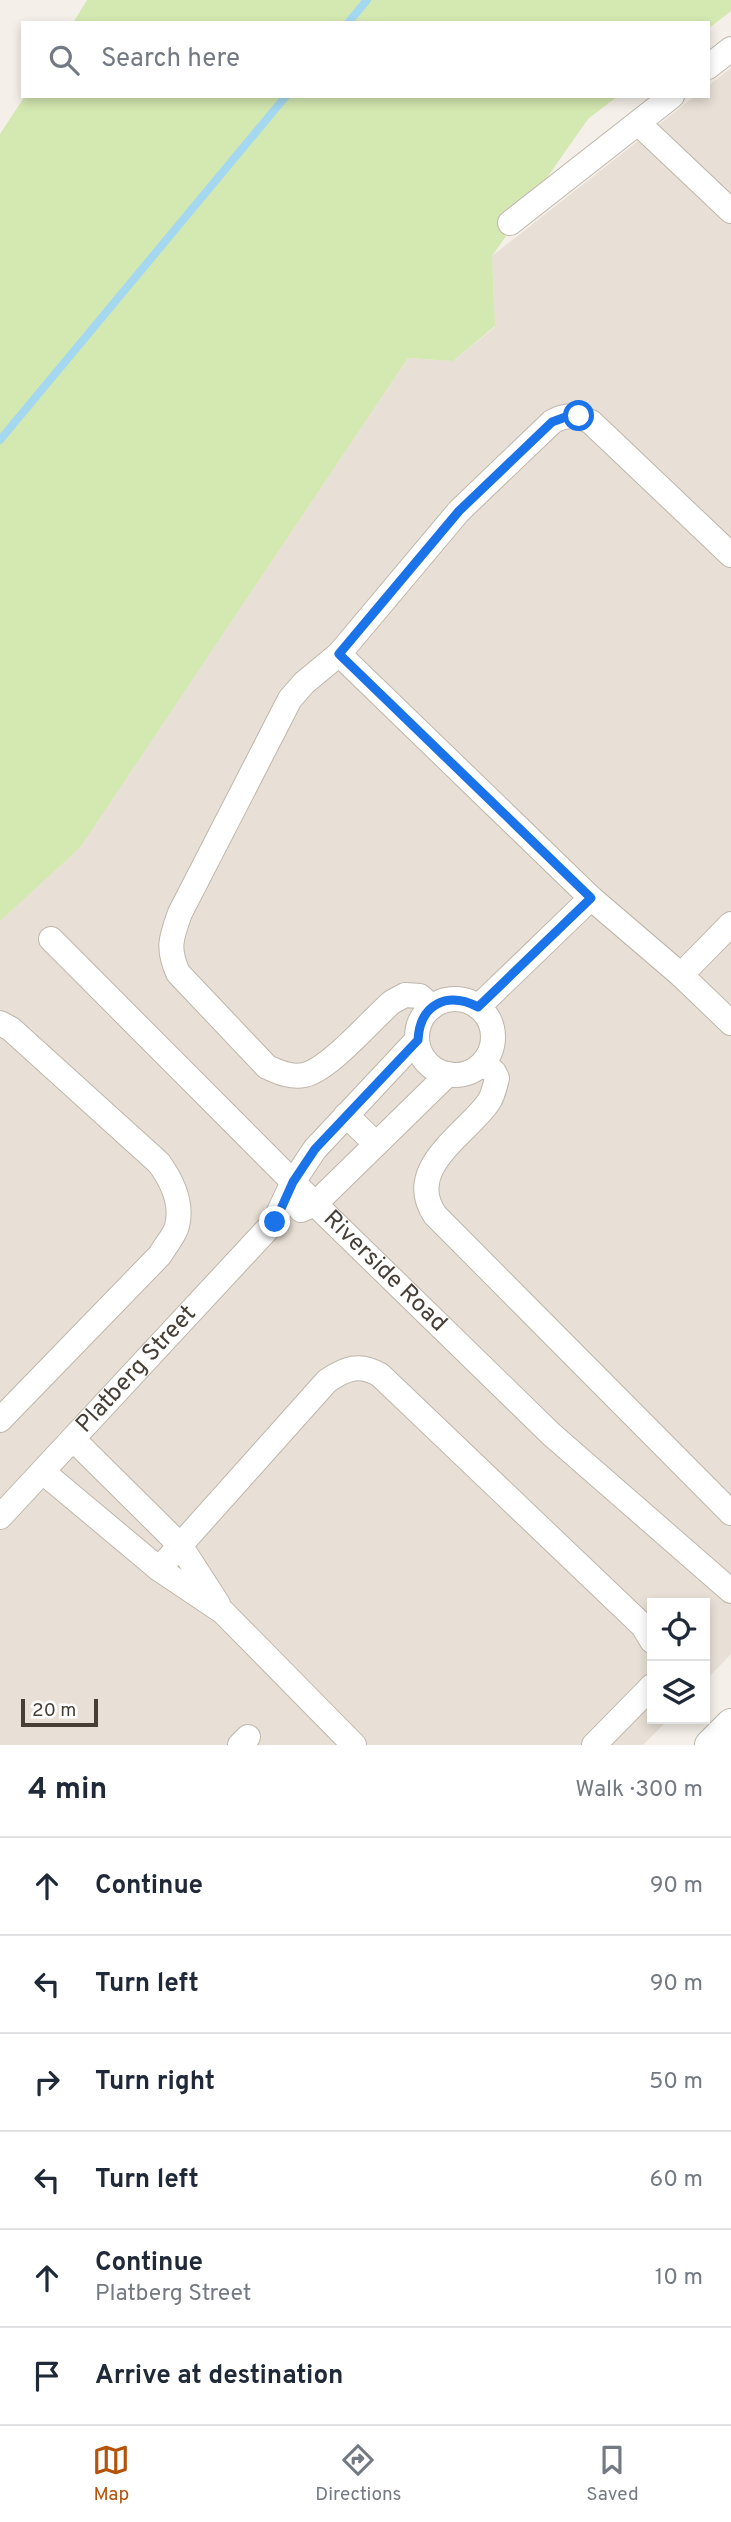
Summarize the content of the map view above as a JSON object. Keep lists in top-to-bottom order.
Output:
{
  "streets": {
    "street": ["Riverside Road", "Platberg Street"]
  },
  "crossings": [
    ["Riverside Road", "Platberg Street"]
  ],
  "scale_bar": "20 m",
  "page": {
    "search": "Search here",
    "scale": "20 m",
    "heading": ["4 min", "Walk · 300 m"],
    "list": [
      ["Continue", "90 m"],
      ["Turn left", "90 m"],
      ["Turn right", "50 m"],
      ["Turn left", "60 m"],
      ["Continue", "Platberg Street", "10 m"],
      "Arrive at destination"
    ],
    "nav": ["Map", "Directions", "Saved"]
  }
}
